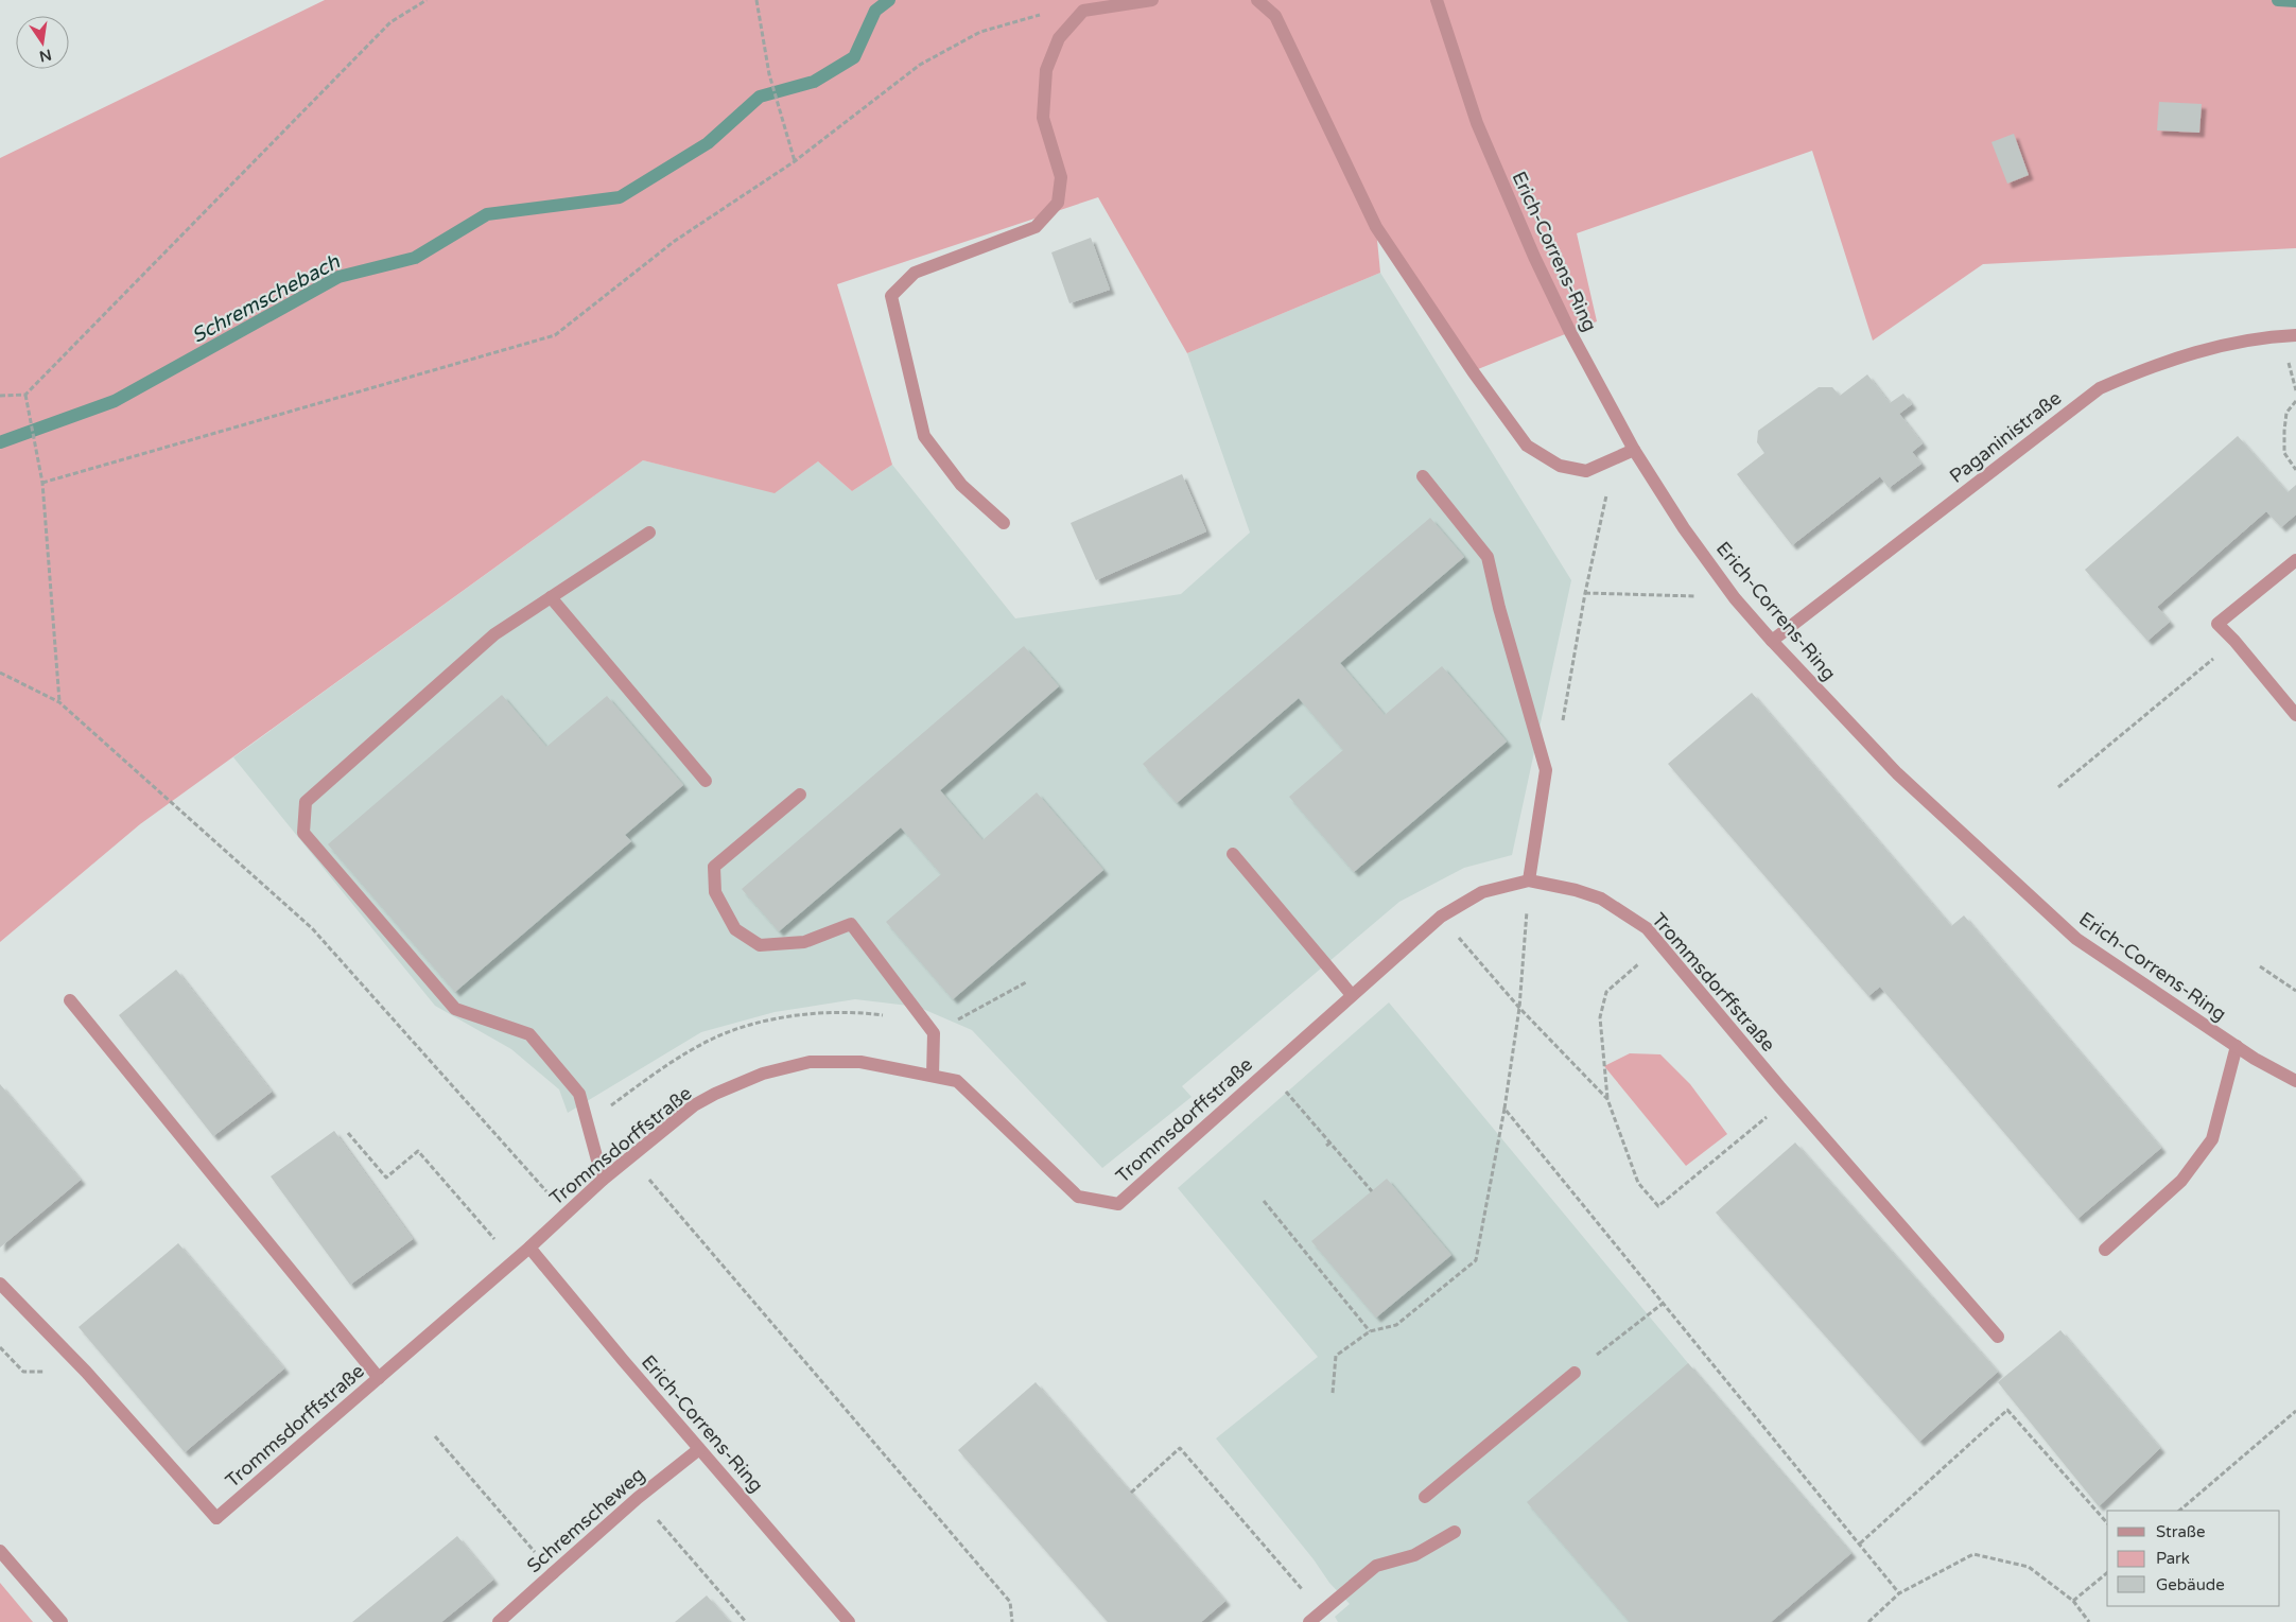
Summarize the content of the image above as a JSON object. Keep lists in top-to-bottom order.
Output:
{
  "streets": {
    "street": [
      "Erich-Correns-Ring",
      "Paganinistraße",
      "Trommsdorffstraße",
      "Schremscheweg"
    ]
  },
  "crossings": [
    ["Erich-Correns-Ring", "Paganinistraße"],
    ["Erich-Correns-Ring", "Trommsdorffstraße"],
    ["Erich-Correns-Ring", "Schremscheweg"]
  ],
  "water": ["Schremschebach"],
  "legend": ["Straße", "Park", "Gebäude"],
  "north": "bottom"
}
